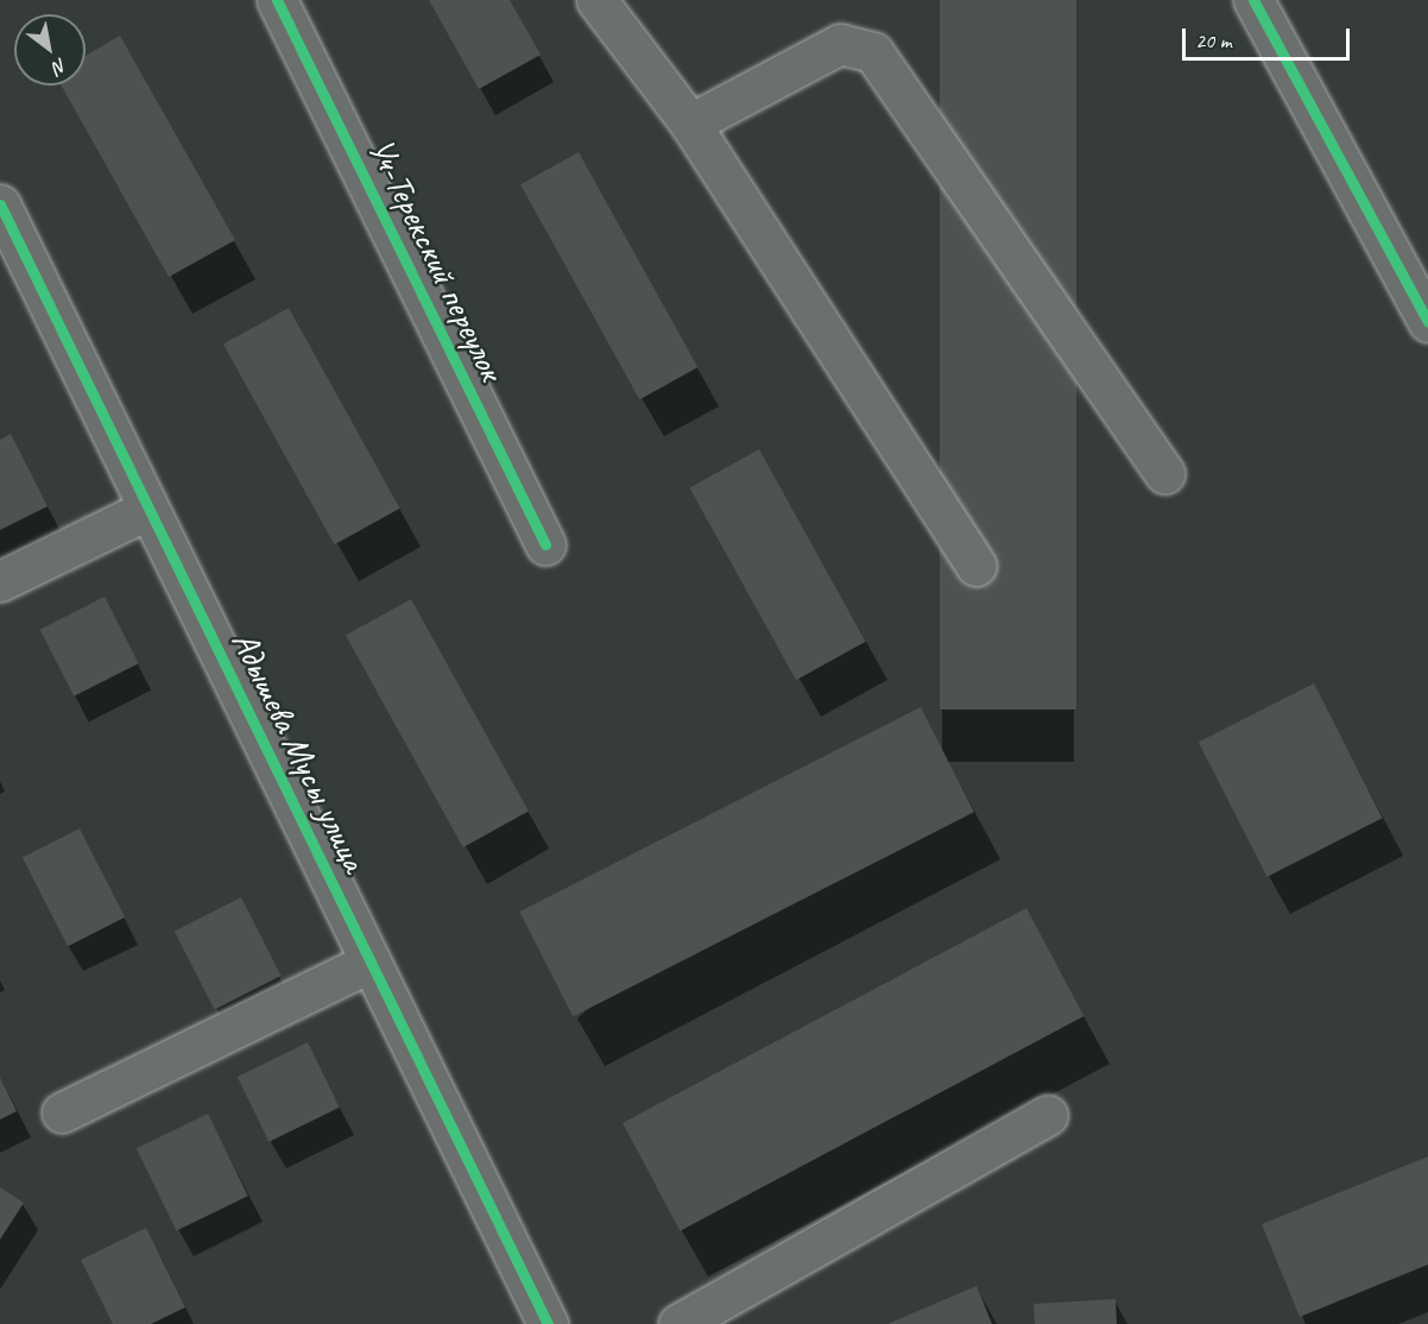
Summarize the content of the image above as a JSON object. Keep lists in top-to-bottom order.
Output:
{
  "streets": {
    "street": ["Уч-Терекский переулок", "Адышева Мусы улица"]
  },
  "scale_bar": "20 m",
  "north": "bottom right"
}
